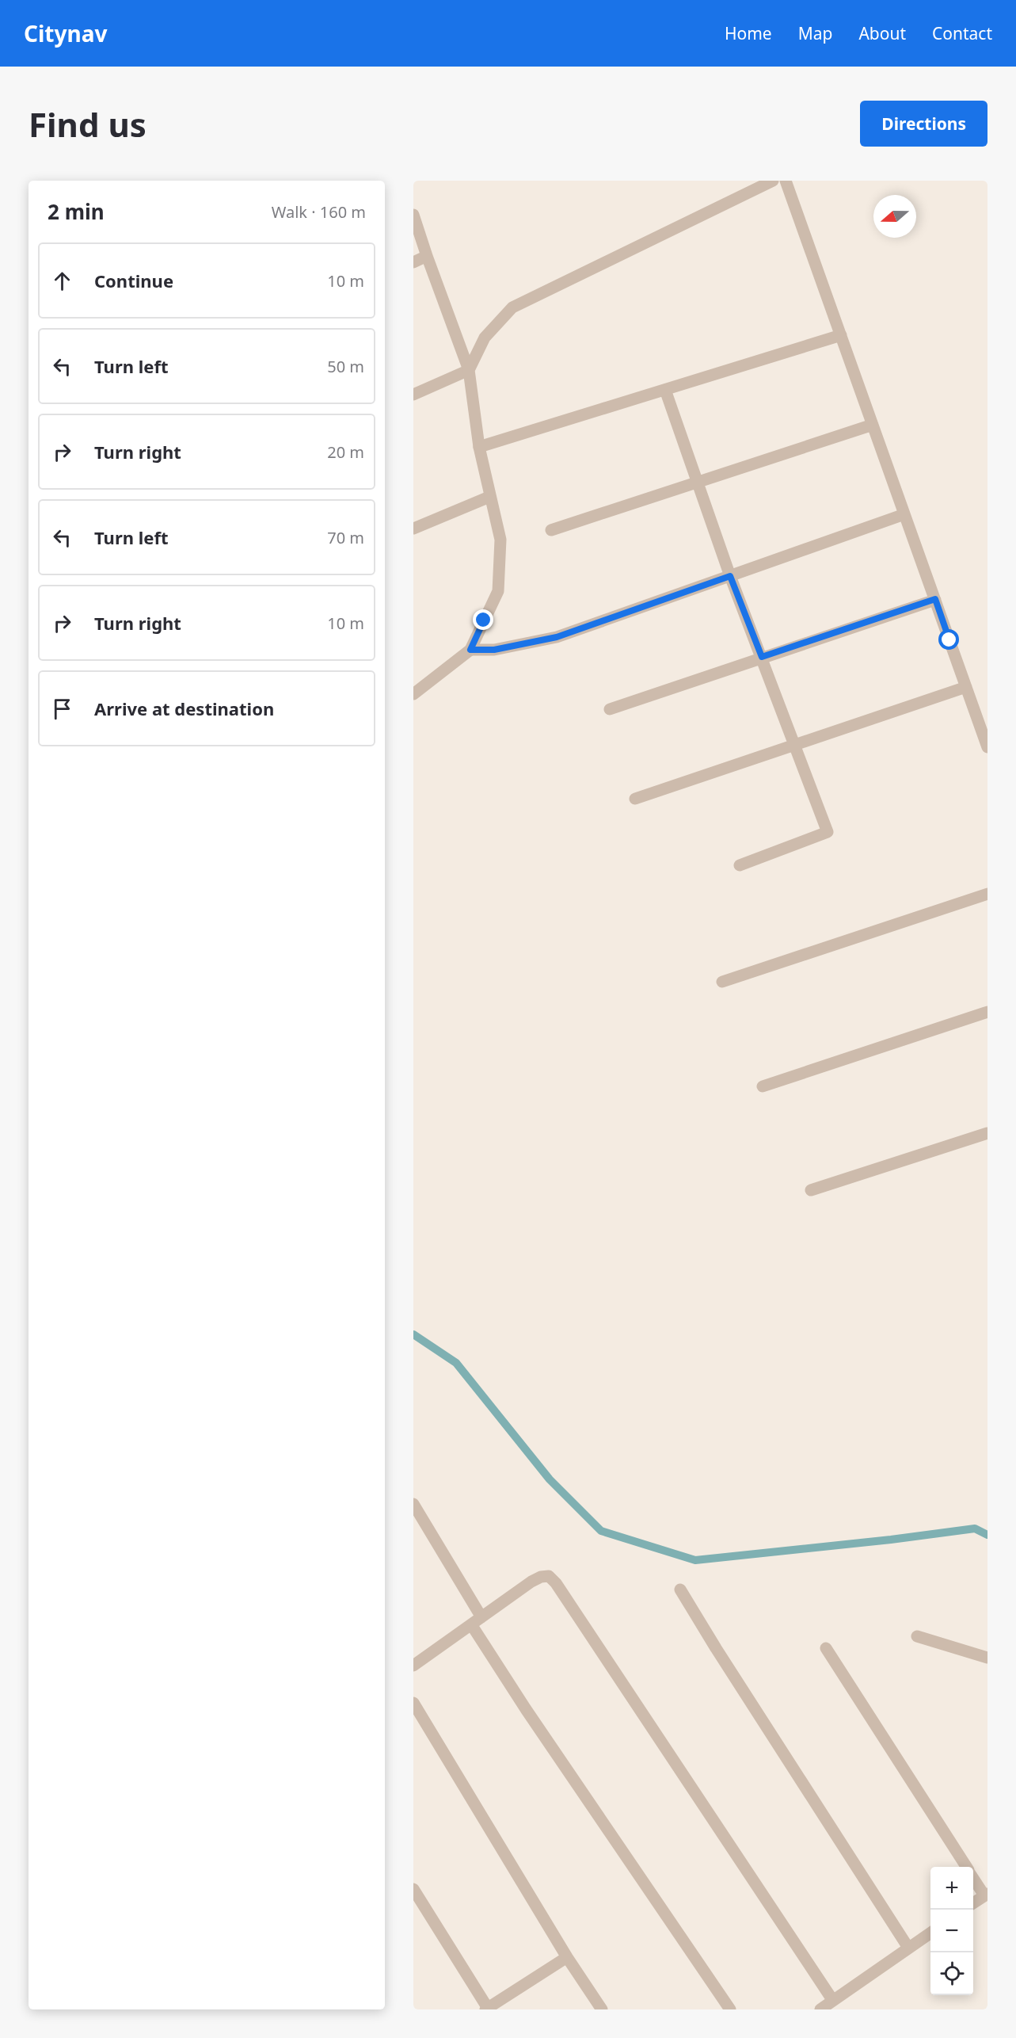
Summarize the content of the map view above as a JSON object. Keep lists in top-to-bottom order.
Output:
{
  "north": "left",
  "page": {
    "header": "Citynav",
    "nav": [
      "Home",
      "Map",
      "About",
      "Contact"
    ],
    "buttons": "Directions",
    "title": "Find us",
    "heading": ["2 min", "Walk · 160 m"],
    "list": [
      ["Continue", "10 m"],
      ["Turn left", "50 m"],
      ["Turn right", "20 m"],
      ["Turn left", "70 m"],
      ["Turn right", "10 m"],
      "Arrive at destination"
    ],
    "map_buttons": ["+", "−"]
  }
}
